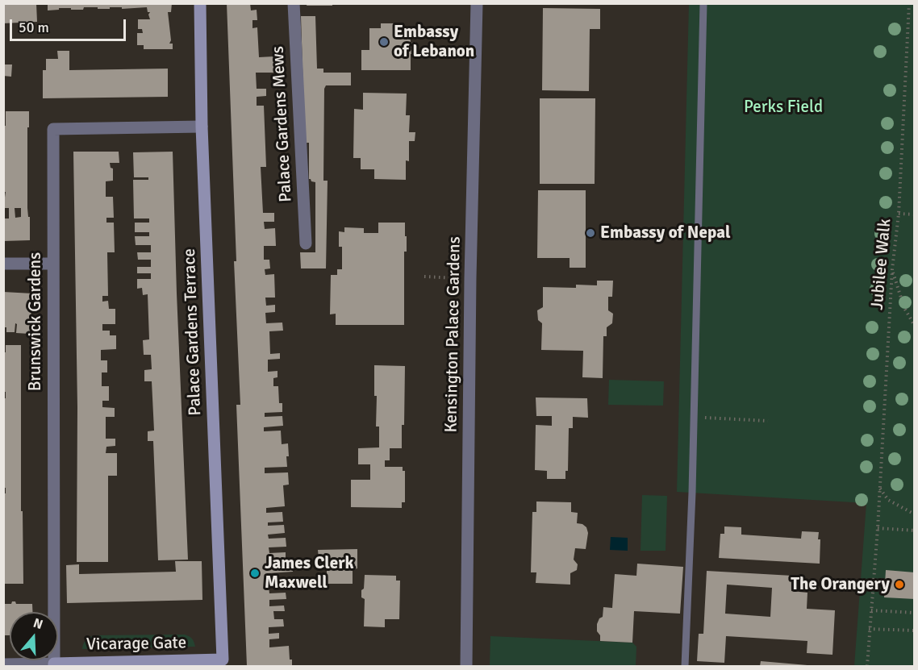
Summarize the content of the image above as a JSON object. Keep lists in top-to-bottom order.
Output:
{
  "streets": {
    "main road": ["Palace Gardens Terrace", "Vicarage Gate"],
    "street": ["Palace Gardens Mews", "Brunswick Gardens", "Kensington Palace Gardens"],
    "path": ["Jubilee Walk"]
  },
  "crossings": [
    ["Brunswick Gardens", "Palace Gardens Terrace"],
    ["Brunswick Gardens", "Vicarage Gate"],
    ["Palace Gardens Terrace", "Vicarage Gate"]
  ],
  "parks": ["Perks Field"],
  "places": [
    "Embassy of Lebanon",
    "Embassy of Nepal",
    "James Clerk Maxwell",
    "The Orangery"
  ],
  "scale_bar": "50 m",
  "north": "top"
}
